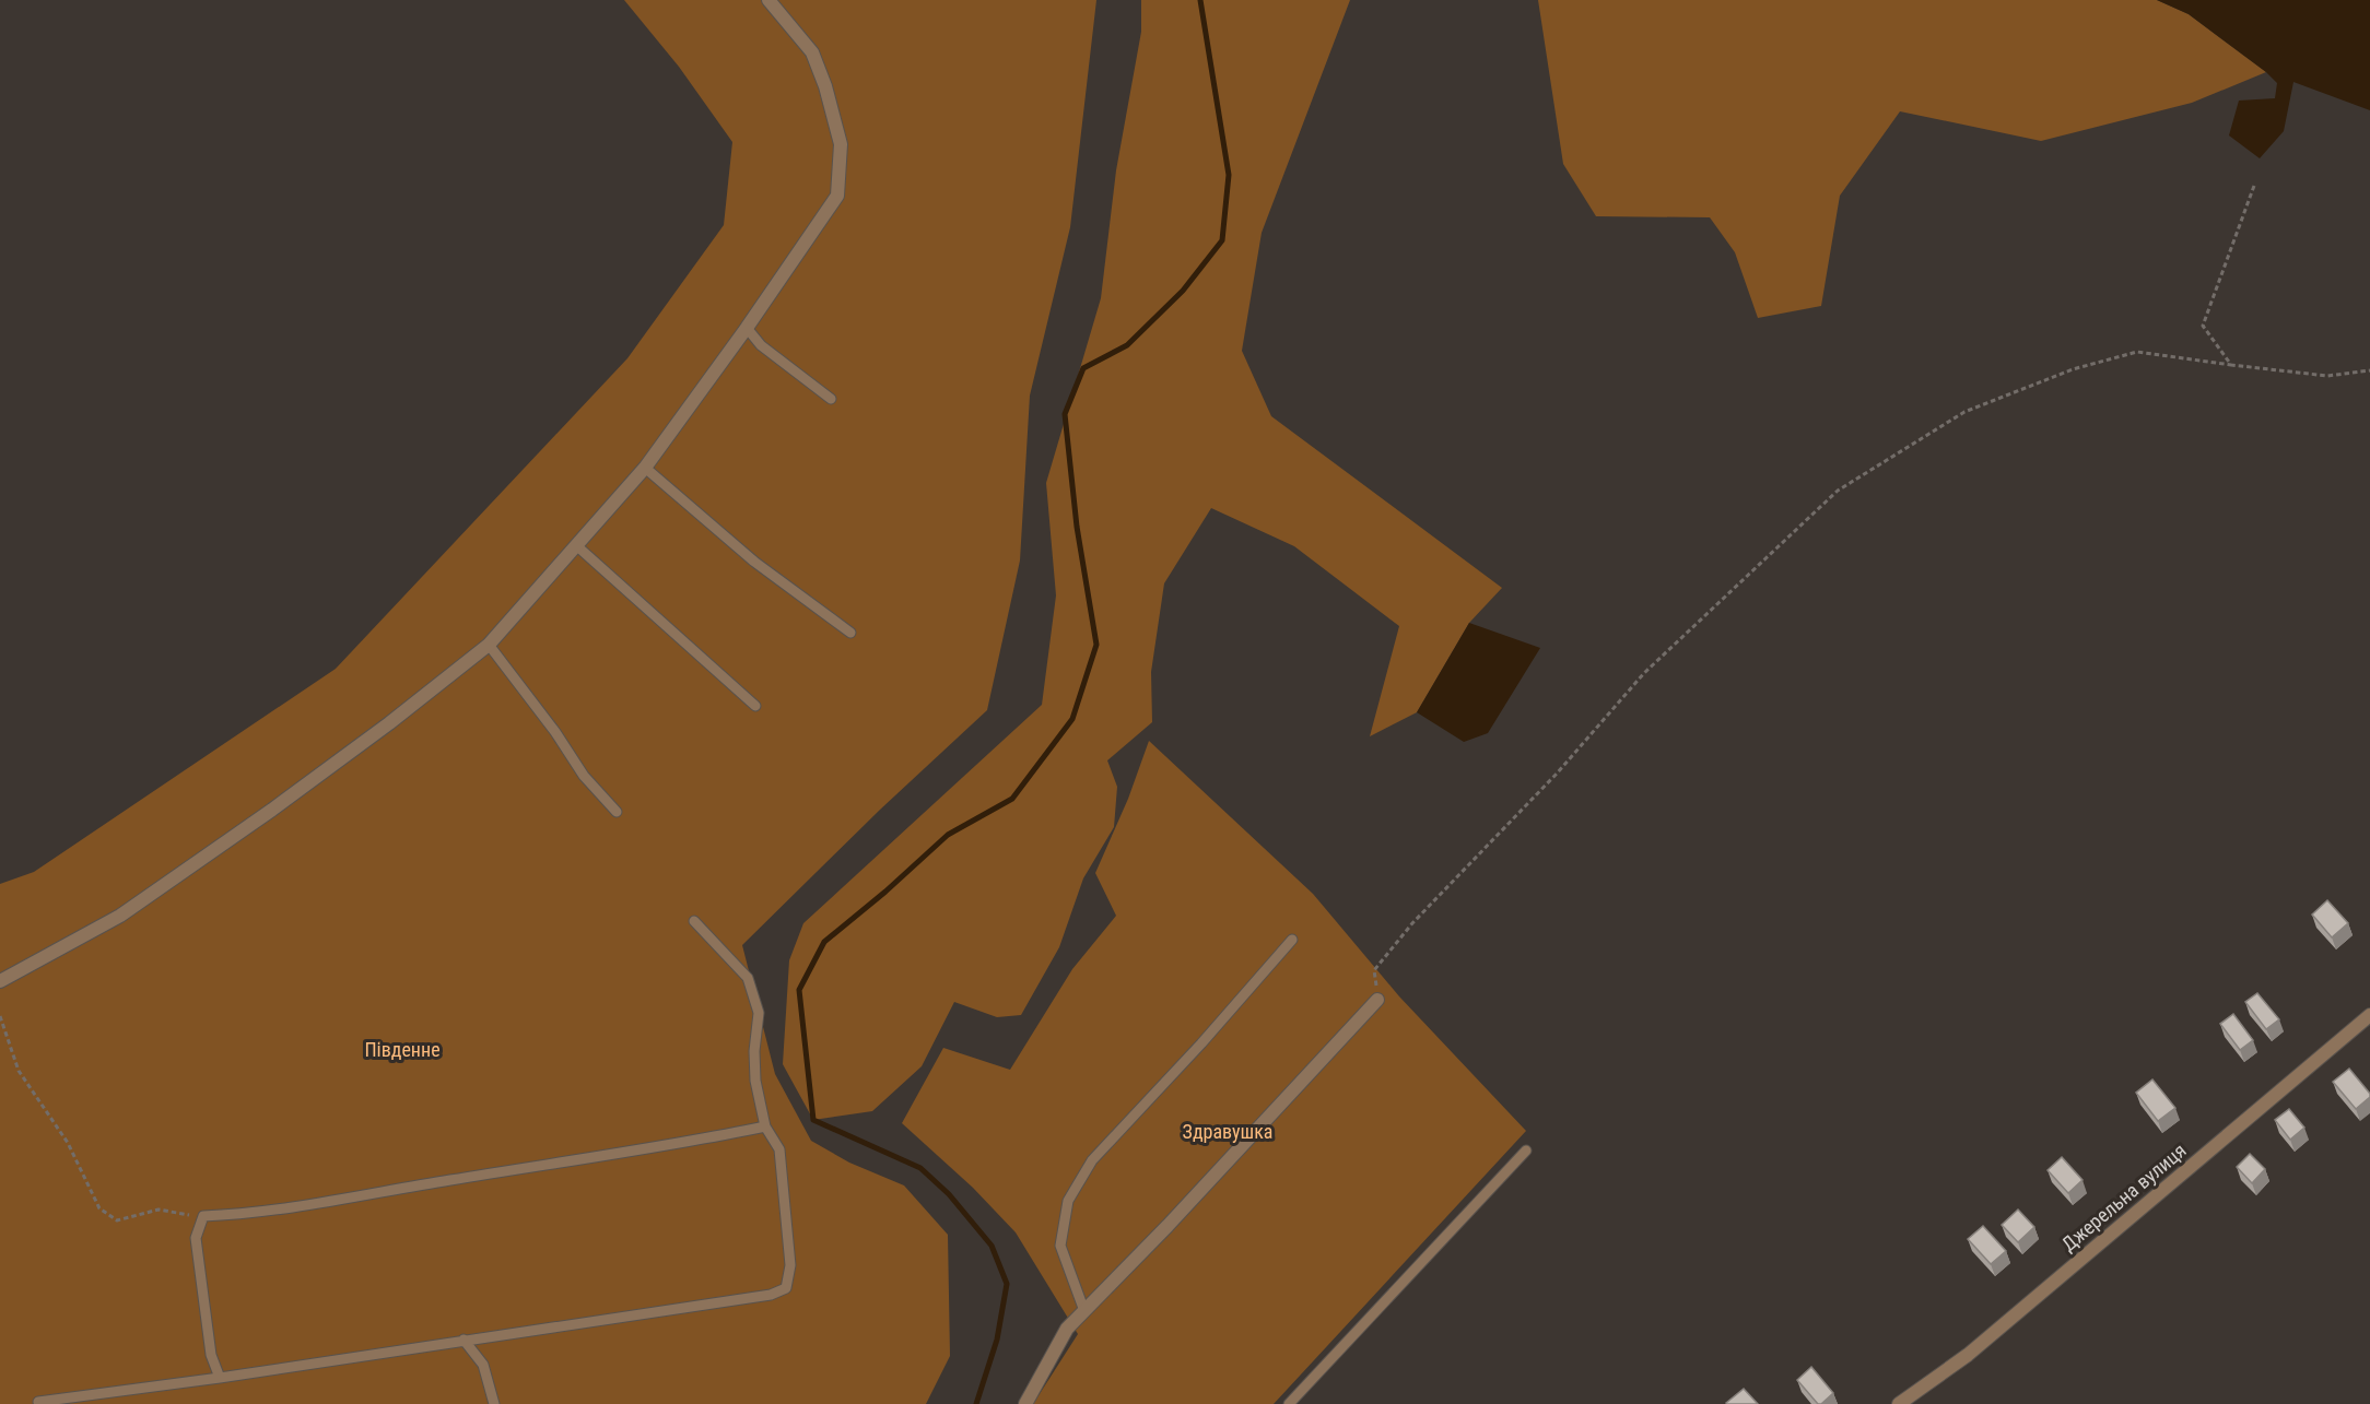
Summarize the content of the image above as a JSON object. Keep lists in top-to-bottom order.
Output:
{
  "streets": {
    "street": ["Джерельна вулиця"]
  },
  "parks": ["Південне", "Здравушка"]
}
